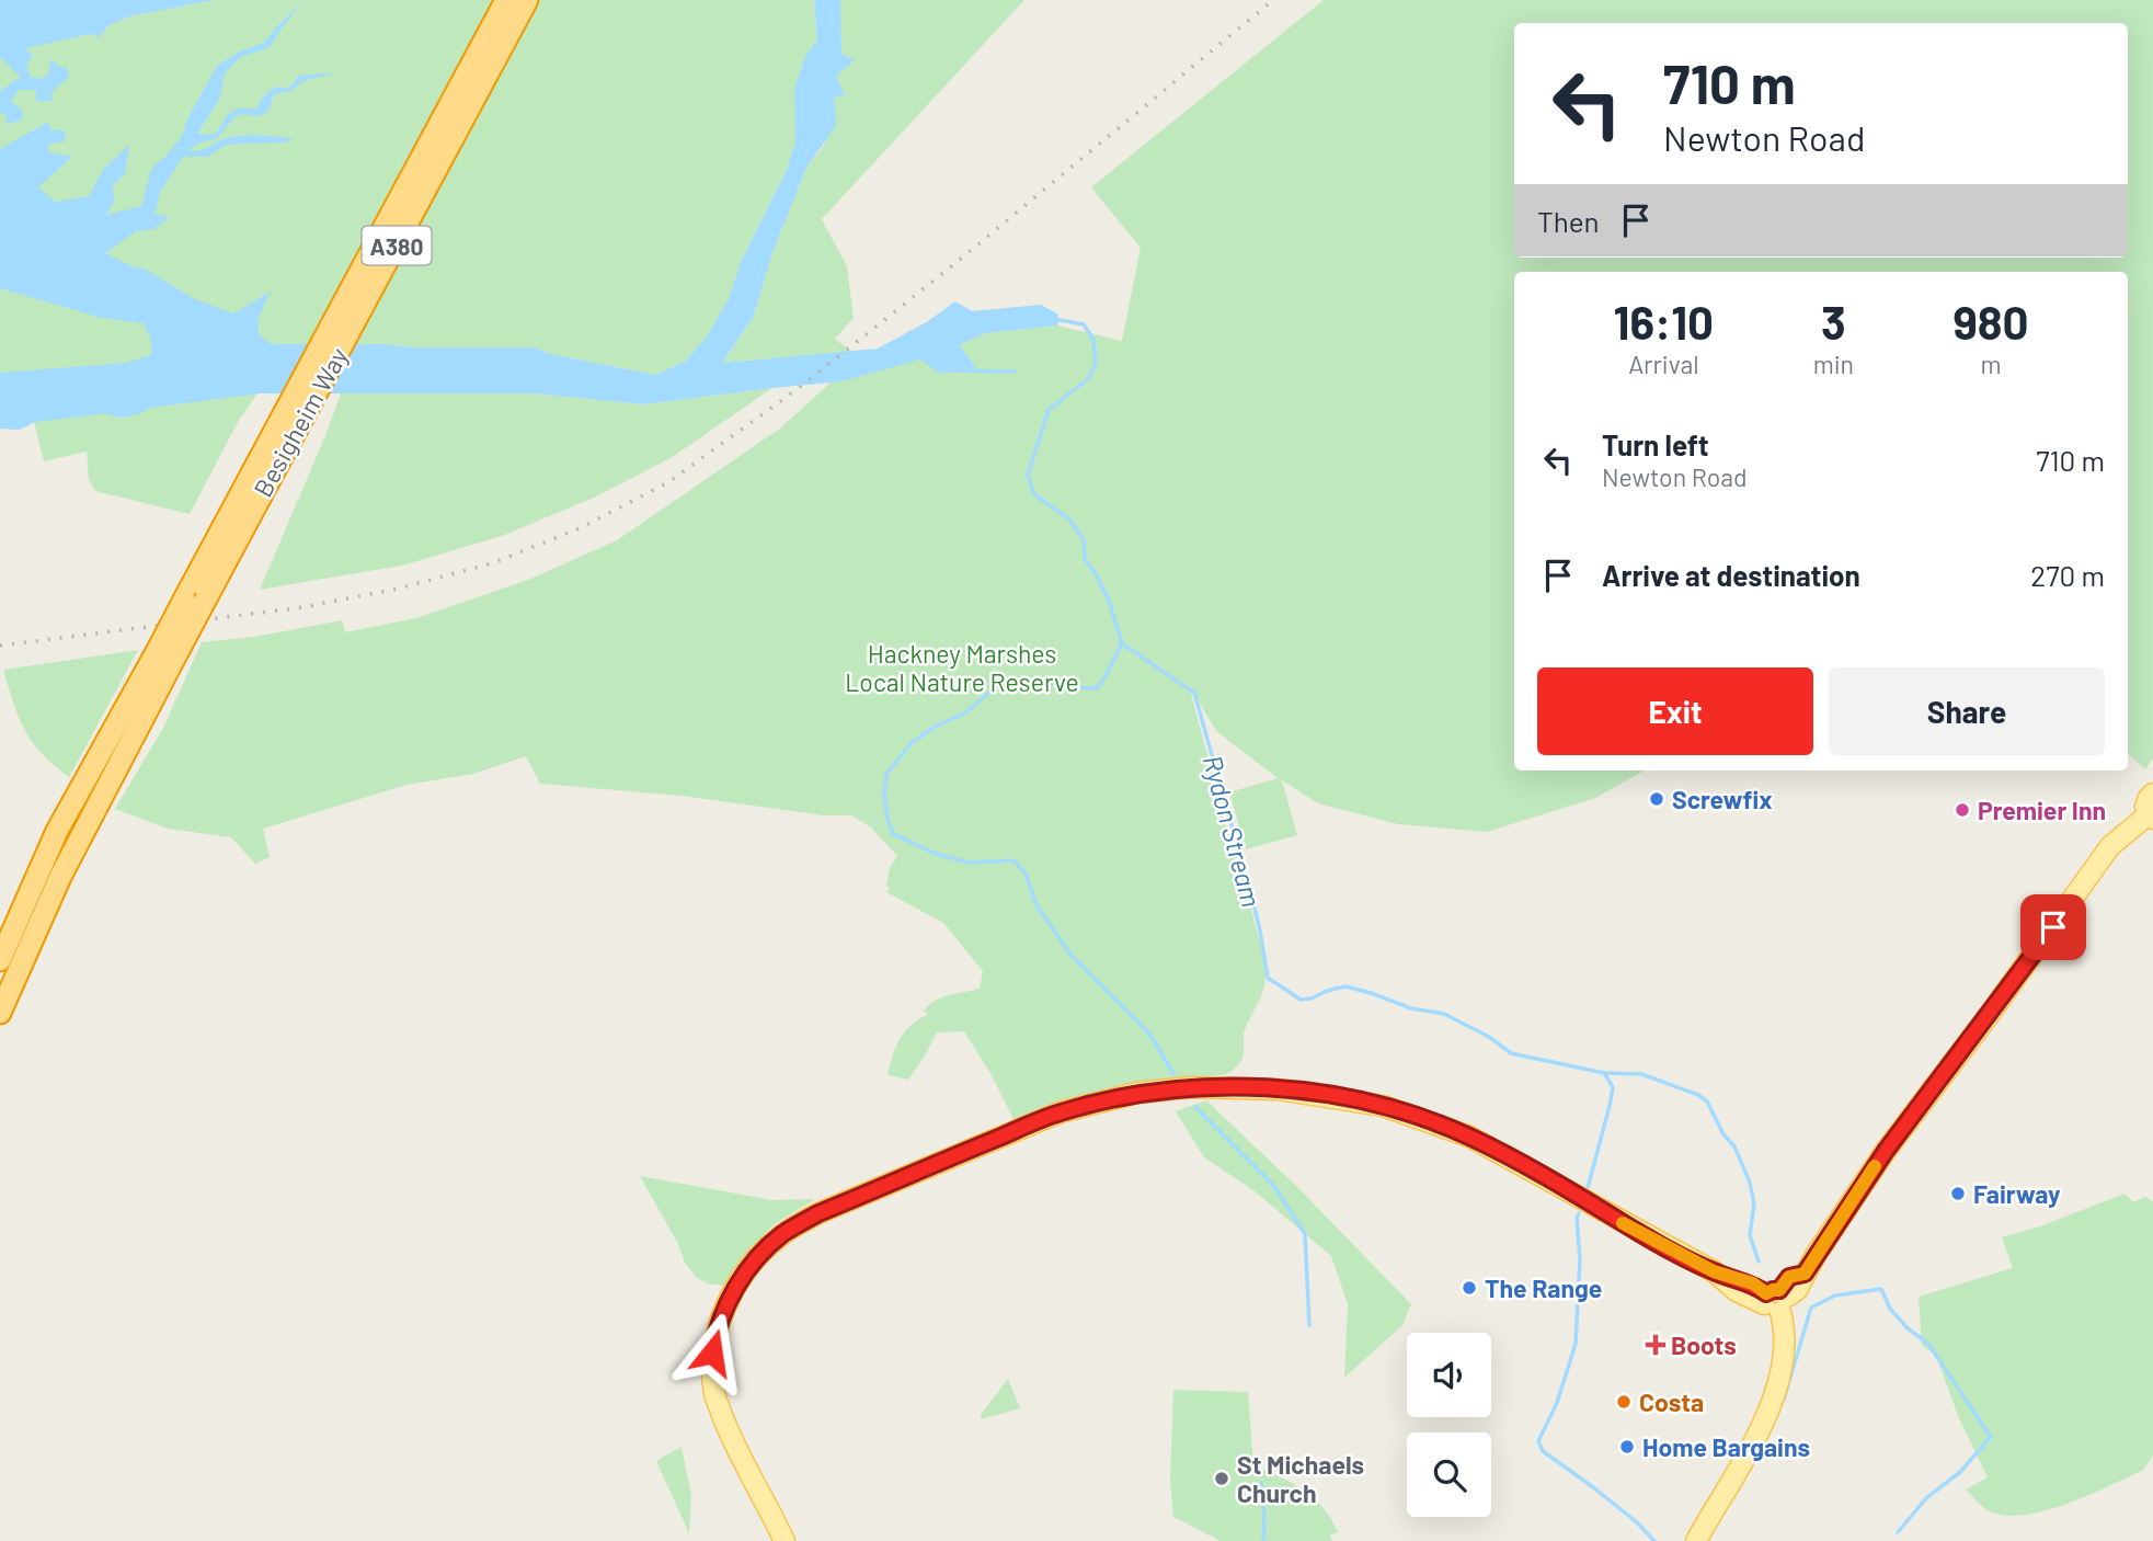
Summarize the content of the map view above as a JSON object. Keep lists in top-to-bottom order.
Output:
{
  "streets": {
    "highway": ["A380", "Besigheim Way"]
  },
  "crossings": [
    ["A380", "Besigheim Way"]
  ],
  "water": ["Rydon Stream"],
  "parks": ["Hackney Marshes Local Nature Reserve"],
  "places": {
    "other": [
      "Screwfix",
      "Premier Inn",
      "Fairway",
      "The Range",
      "Costa",
      "Home Bargains",
      "St Michaels Church"
    ],
    "health": ["Boots"]
  },
  "page": {
    "turn": ["710 m", "Newton Road"],
    "then": "Then",
    "eta": [
      "16:10",
      "Arrival",
      "3",
      "min",
      "980",
      "m"
    ],
    "list": [
      {
        "name": "Turn left",
        "note": "Newton Road",
        "value": "710 m"
      },
      {
        "name": "Arrive at destination",
        "value": "270 m"
      }
    ],
    "buttons": ["Exit", "Share"]
  }
}
